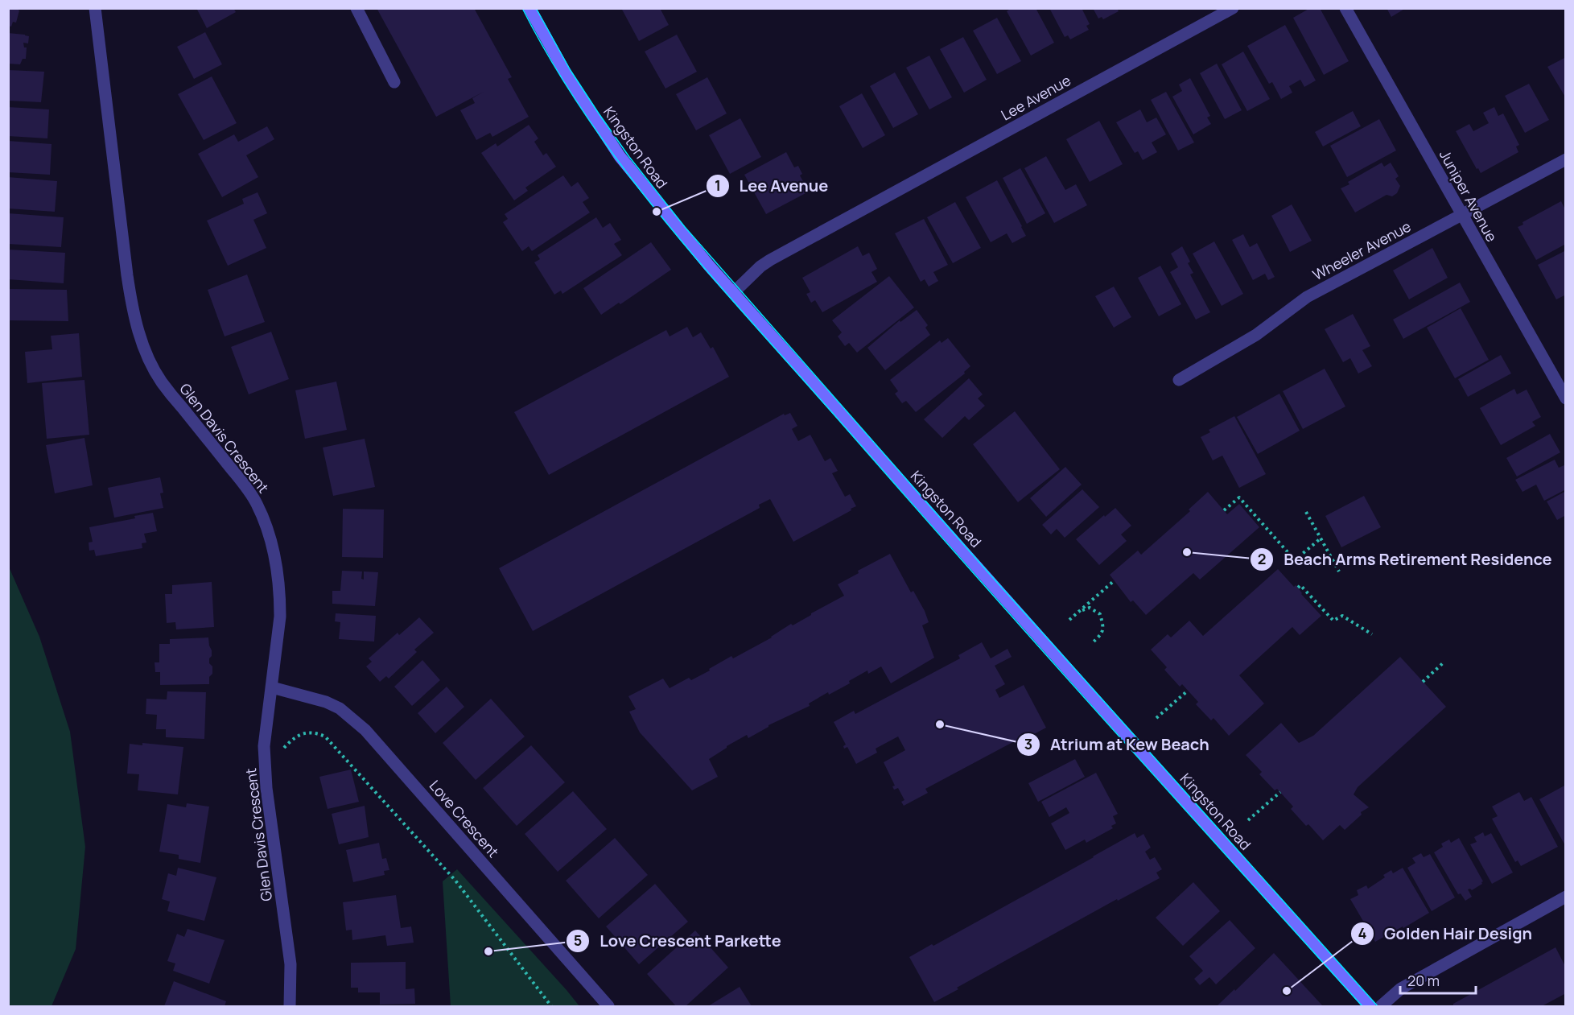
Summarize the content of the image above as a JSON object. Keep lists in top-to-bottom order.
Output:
{
  "streets": {
    "main road": ["Kingston Road"],
    "street": [
      "Lee Avenue",
      "Juniper Avenue",
      "Wheeler Avenue",
      "Glen Davis Crescent",
      "Love Crescent"
    ]
  },
  "crossings": [
    ["Lee Avenue", "Kingston Road"],
    ["Juniper Avenue", "Wheeler Avenue"],
    ["Glen Davis Crescent", "Love Crescent"]
  ],
  "places": [
    "Lee Avenue",
    "Beach Arms Retirement Residence",
    "Atrium at Kew Beach",
    "Love Crescent Parkette",
    "Golden Hair Design"
  ],
  "scale_bar": "20 m"
}
